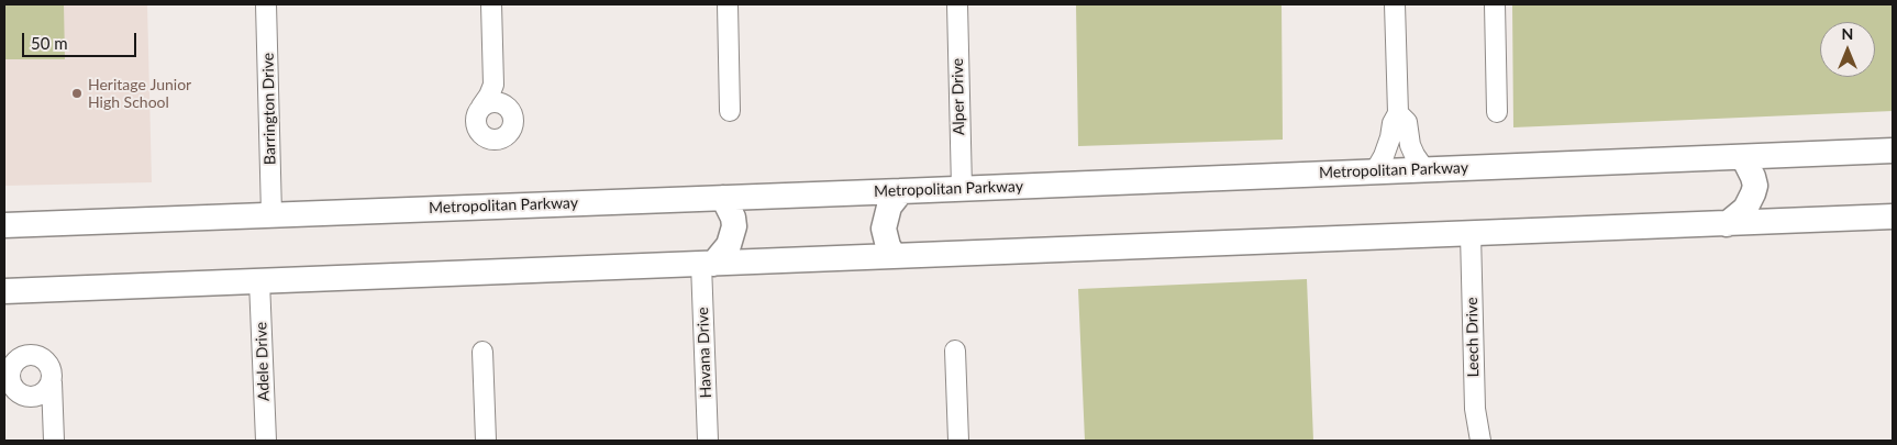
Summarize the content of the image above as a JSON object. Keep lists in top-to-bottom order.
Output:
{
  "streets": {
    "main road": ["Metropolitan Parkway"],
    "street": [
      "Alper Drive",
      "Barrington Drive",
      "Leech Drive",
      "Havana Drive",
      "Adele Drive"
    ]
  },
  "crossings": [
    ["Alper Drive", "Metropolitan Parkway"],
    ["Barrington Drive", "Metropolitan Parkway"]
  ],
  "places": ["Heritage Junior High School"],
  "scale_bar": "50 m",
  "north": "top"
}
